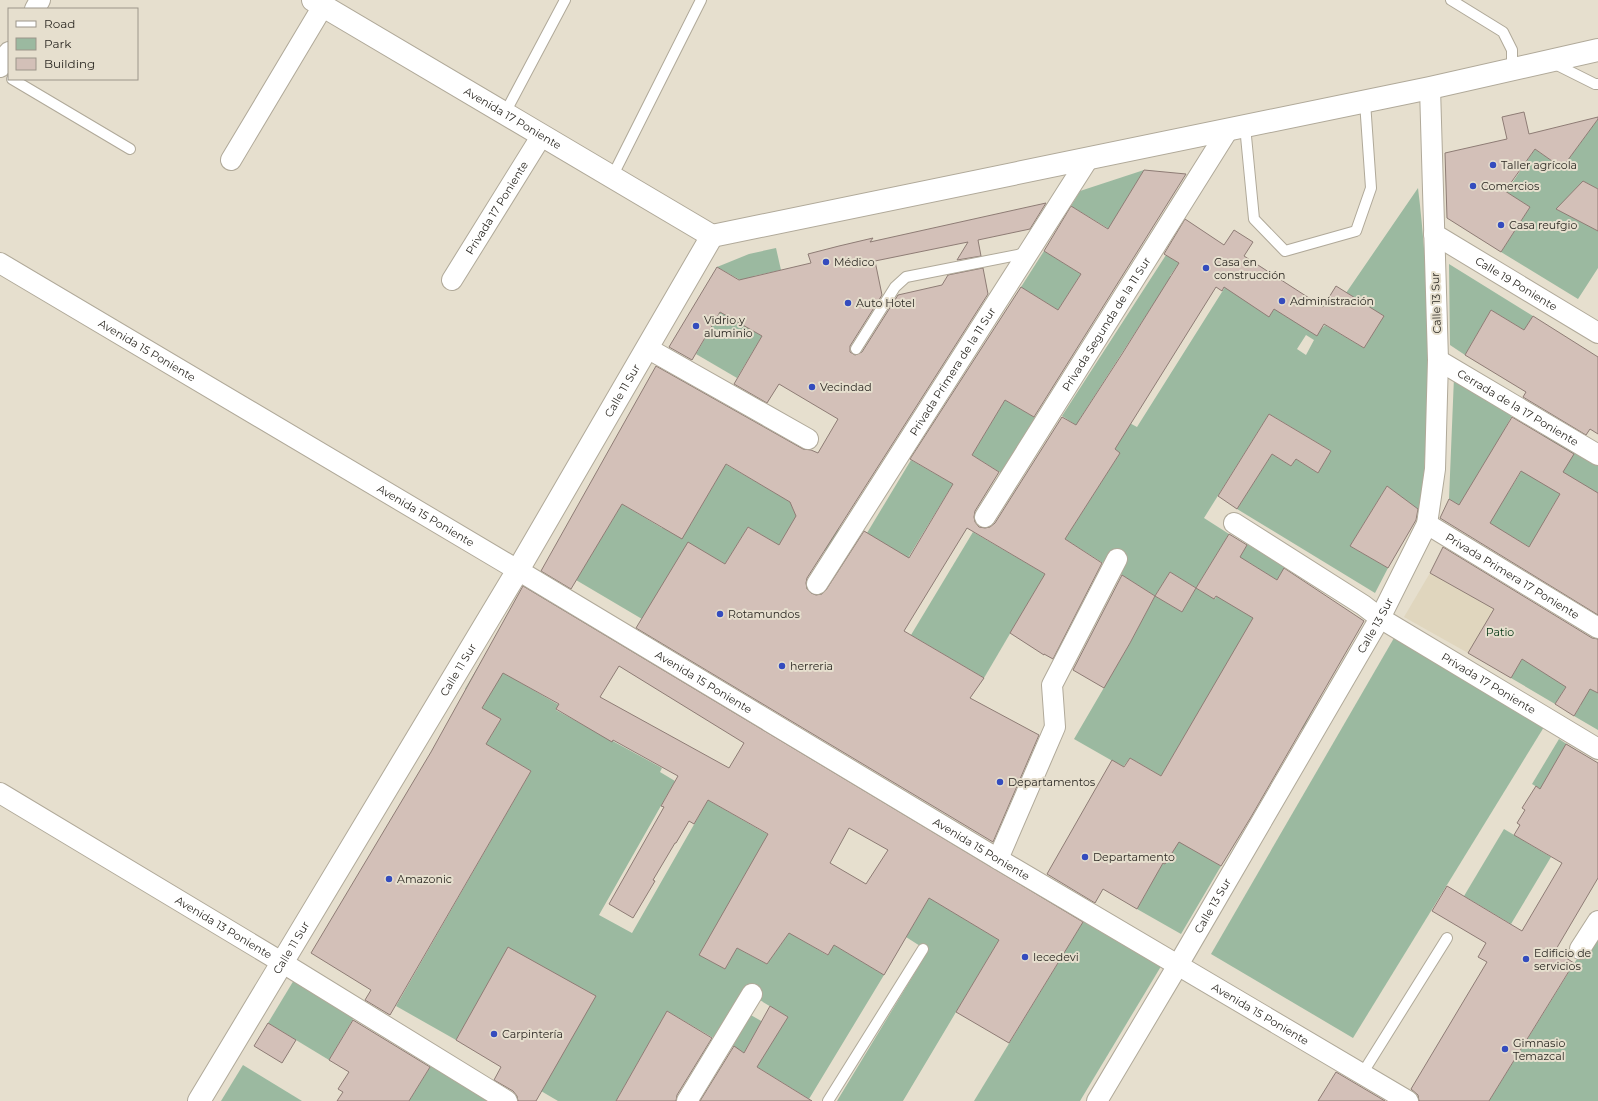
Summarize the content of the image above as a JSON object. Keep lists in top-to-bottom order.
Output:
{
  "streets": {
    "main road": ["Avenida 17 Poniente", "Calle 11 Sur"],
    "street": [
      "Privada 17 Poniente",
      "Calle 19 Poniente",
      "Calle 13 Sur",
      "Privada Segunda de la 11 Sur",
      "Avenida 15 Poniente",
      "Privada Primera de la 11 Sur",
      "Cerrada de la 17 Poniente",
      "Privada Primera 17 Poniente",
      "Avenida 13 Poniente"
    ]
  },
  "crossings": [
    ["Avenida 17 Poniente", "Privada 17 Poniente"],
    ["Avenida 17 Poniente", "Calle 11 Sur"],
    ["Privada 17 Poniente", "Calle 13 Sur"],
    ["Calle 19 Poniente", "Calle 13 Sur"],
    ["Calle 13 Sur", "Avenida 15 Poniente"],
    ["Calle 13 Sur", "Cerrada de la 17 Poniente"],
    ["Calle 13 Sur", "Privada Primera 17 Poniente"],
    ["Avenida 15 Poniente", "Calle 11 Sur"],
    ["Calle 11 Sur", "Avenida 13 Poniente"]
  ],
  "parks": ["Patio"],
  "places": [
    "Taller agrícola",
    "Comercios",
    "Casa reufgio",
    "Médico",
    "Casa en construcción",
    "Administración",
    "Auto Hotel",
    "Vidrio y aluminio",
    "Vecindad",
    "Rotamundos",
    "herreria",
    "Departamentos",
    "Departamento",
    "Amazonic",
    "Iecedevi",
    "Edificio de servicios",
    "Carpintería",
    "Gimnasio Temazcal"
  ],
  "legend": ["Road", "Park", "Building"]
}
